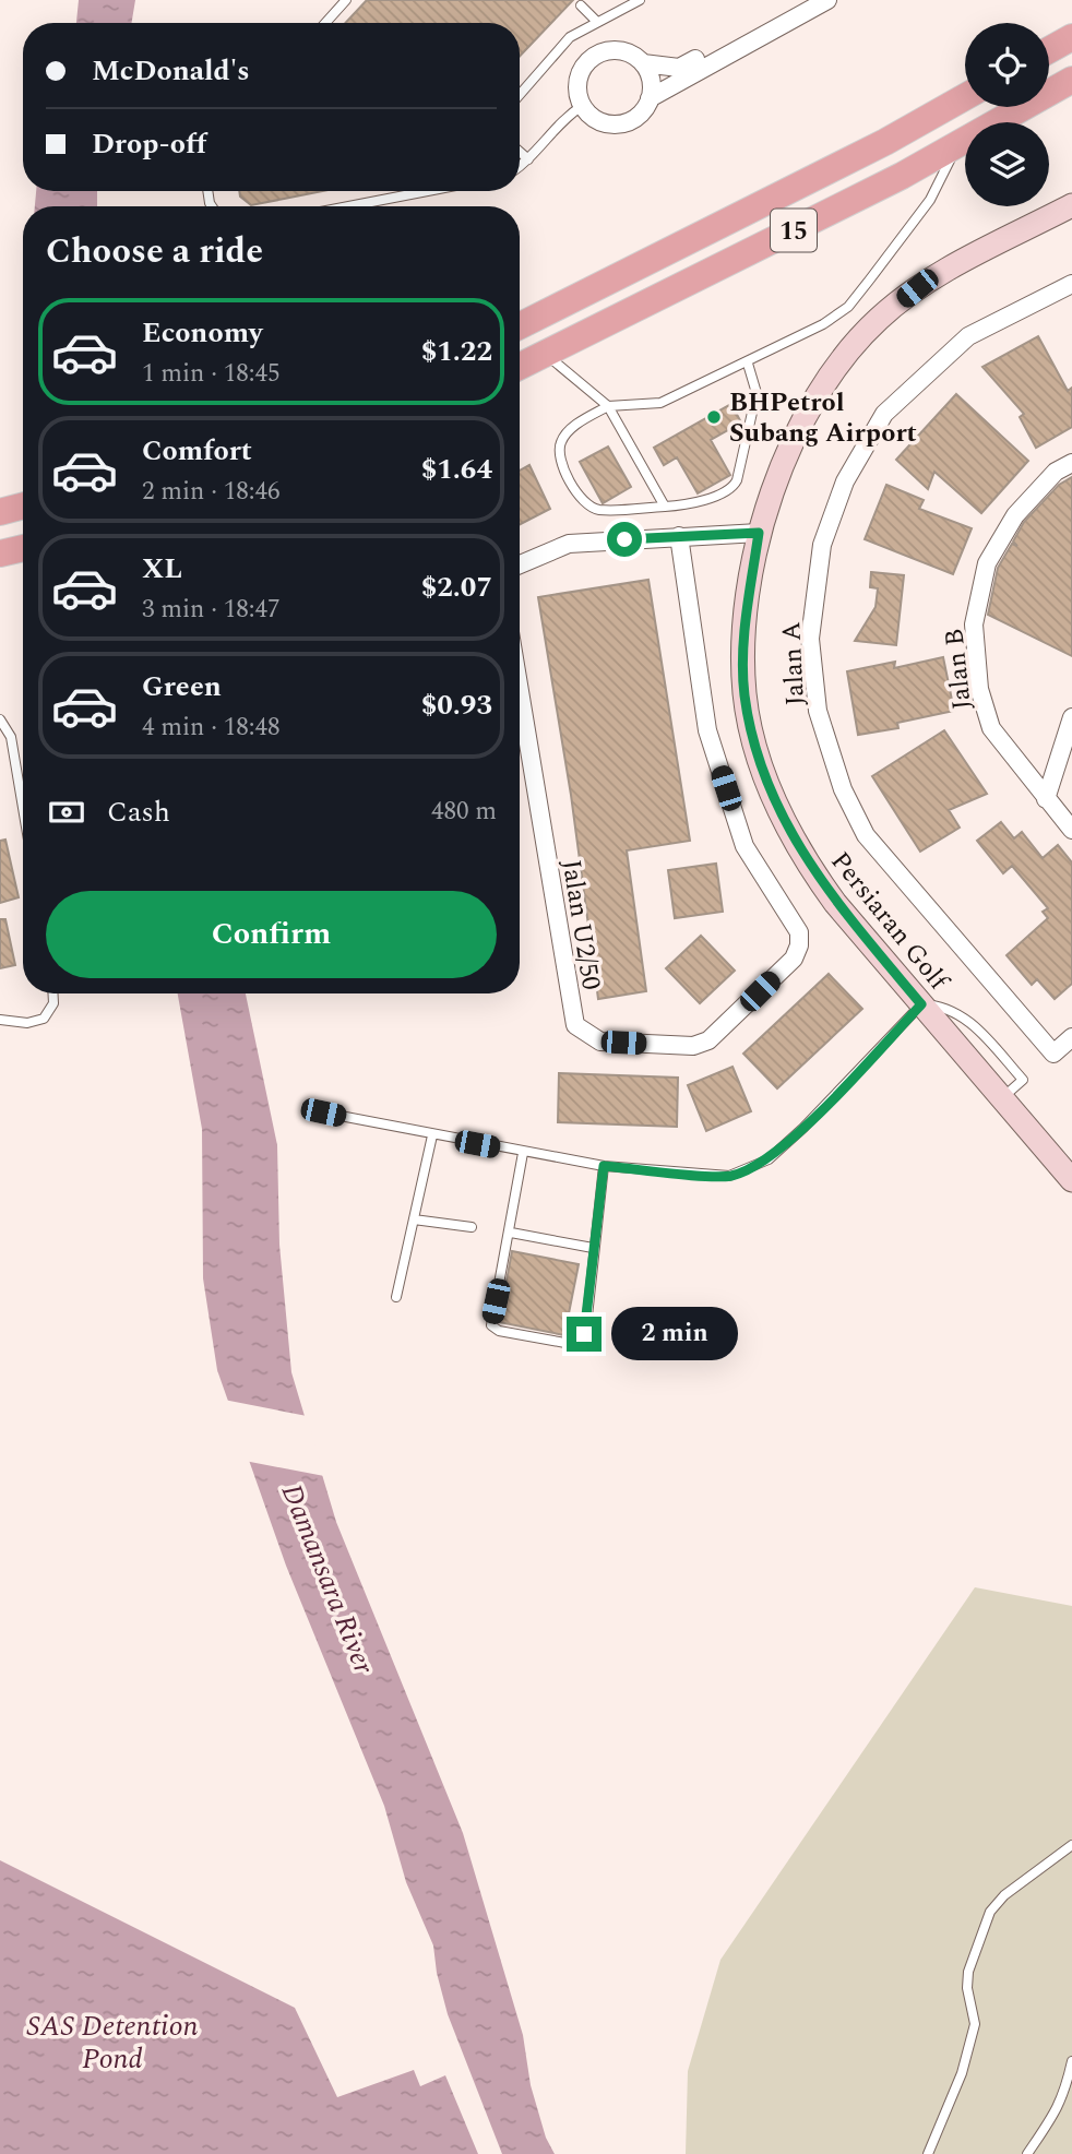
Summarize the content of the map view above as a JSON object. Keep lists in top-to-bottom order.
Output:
{
  "streets": {
    "main road": ["15"],
    "street": [
      "Jalan A",
      "Jalan B",
      "Persiaran Golf",
      "Jalan U2/50"
    ]
  },
  "water": ["Damansara River", "SAS Detention Pond"],
  "places": ["BHPetrol Subang Airport"],
  "page": {
    "banner": ["McDonald's", "Drop-off"],
    "heading": "Choose a ride",
    "list": [
      {
        "name": "Economy",
        "note": "1 min · 18:45",
        "value": "$1.22"
      },
      {
        "name": "Comfort",
        "note": "2 min · 18:46",
        "value": "$1.64"
      },
      {
        "name": "XL",
        "note": "3 min · 18:47",
        "value": "$2.07"
      },
      {
        "name": "Green",
        "note": "4 min · 18:48",
        "value": "$0.93"
      }
    ],
    "pay": ["Cash", "480 m"],
    "buttons": "Confirm",
    "bubble": "2 min"
  }
}
